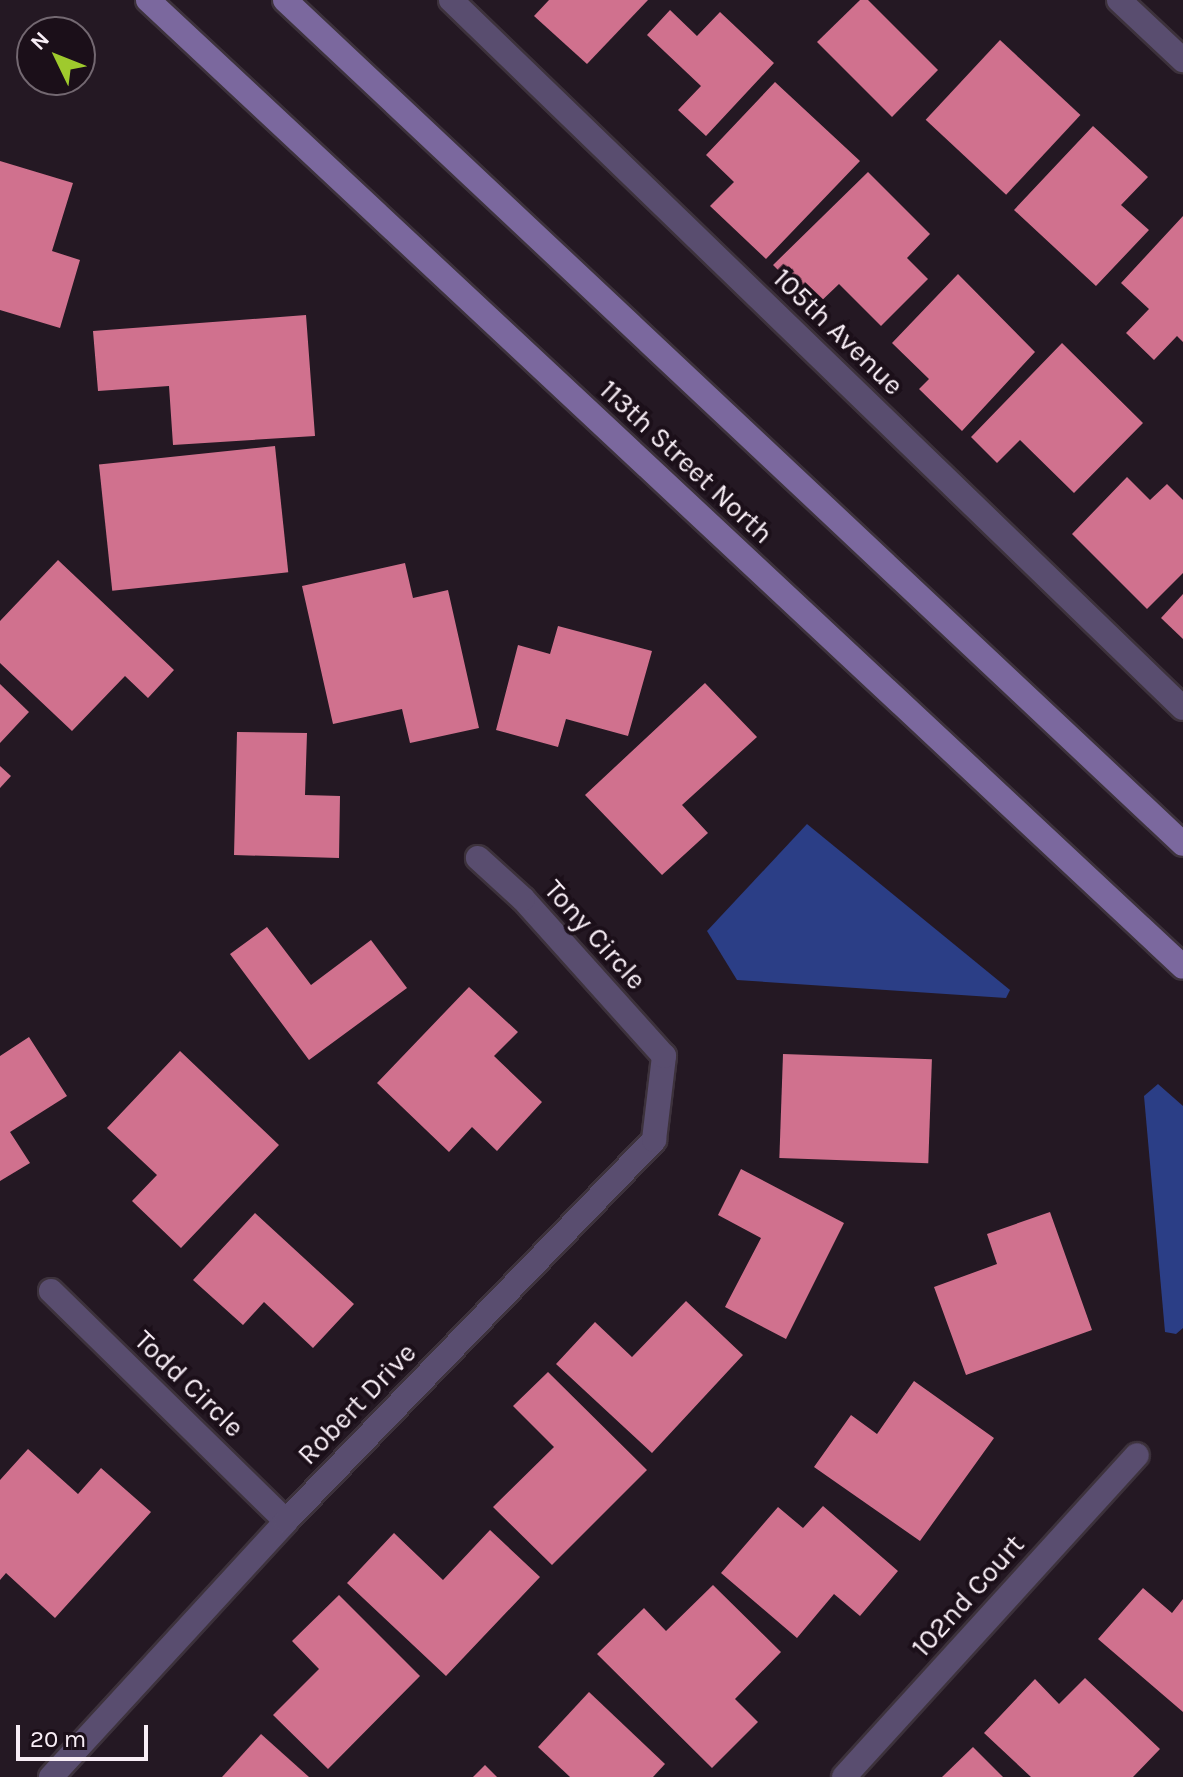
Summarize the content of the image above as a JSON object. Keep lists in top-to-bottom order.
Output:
{
  "streets": {
    "main road": ["113th Street North"],
    "street": [
      "105th Avenue",
      "Tony Circle",
      "Todd Circle",
      "Robert Drive",
      "102nd Court"
    ]
  },
  "crossings": [
    ["Tony Circle", "Robert Drive"],
    ["Todd Circle", "Robert Drive"]
  ],
  "scale_bar": "20 m",
  "north": "top left"
}
